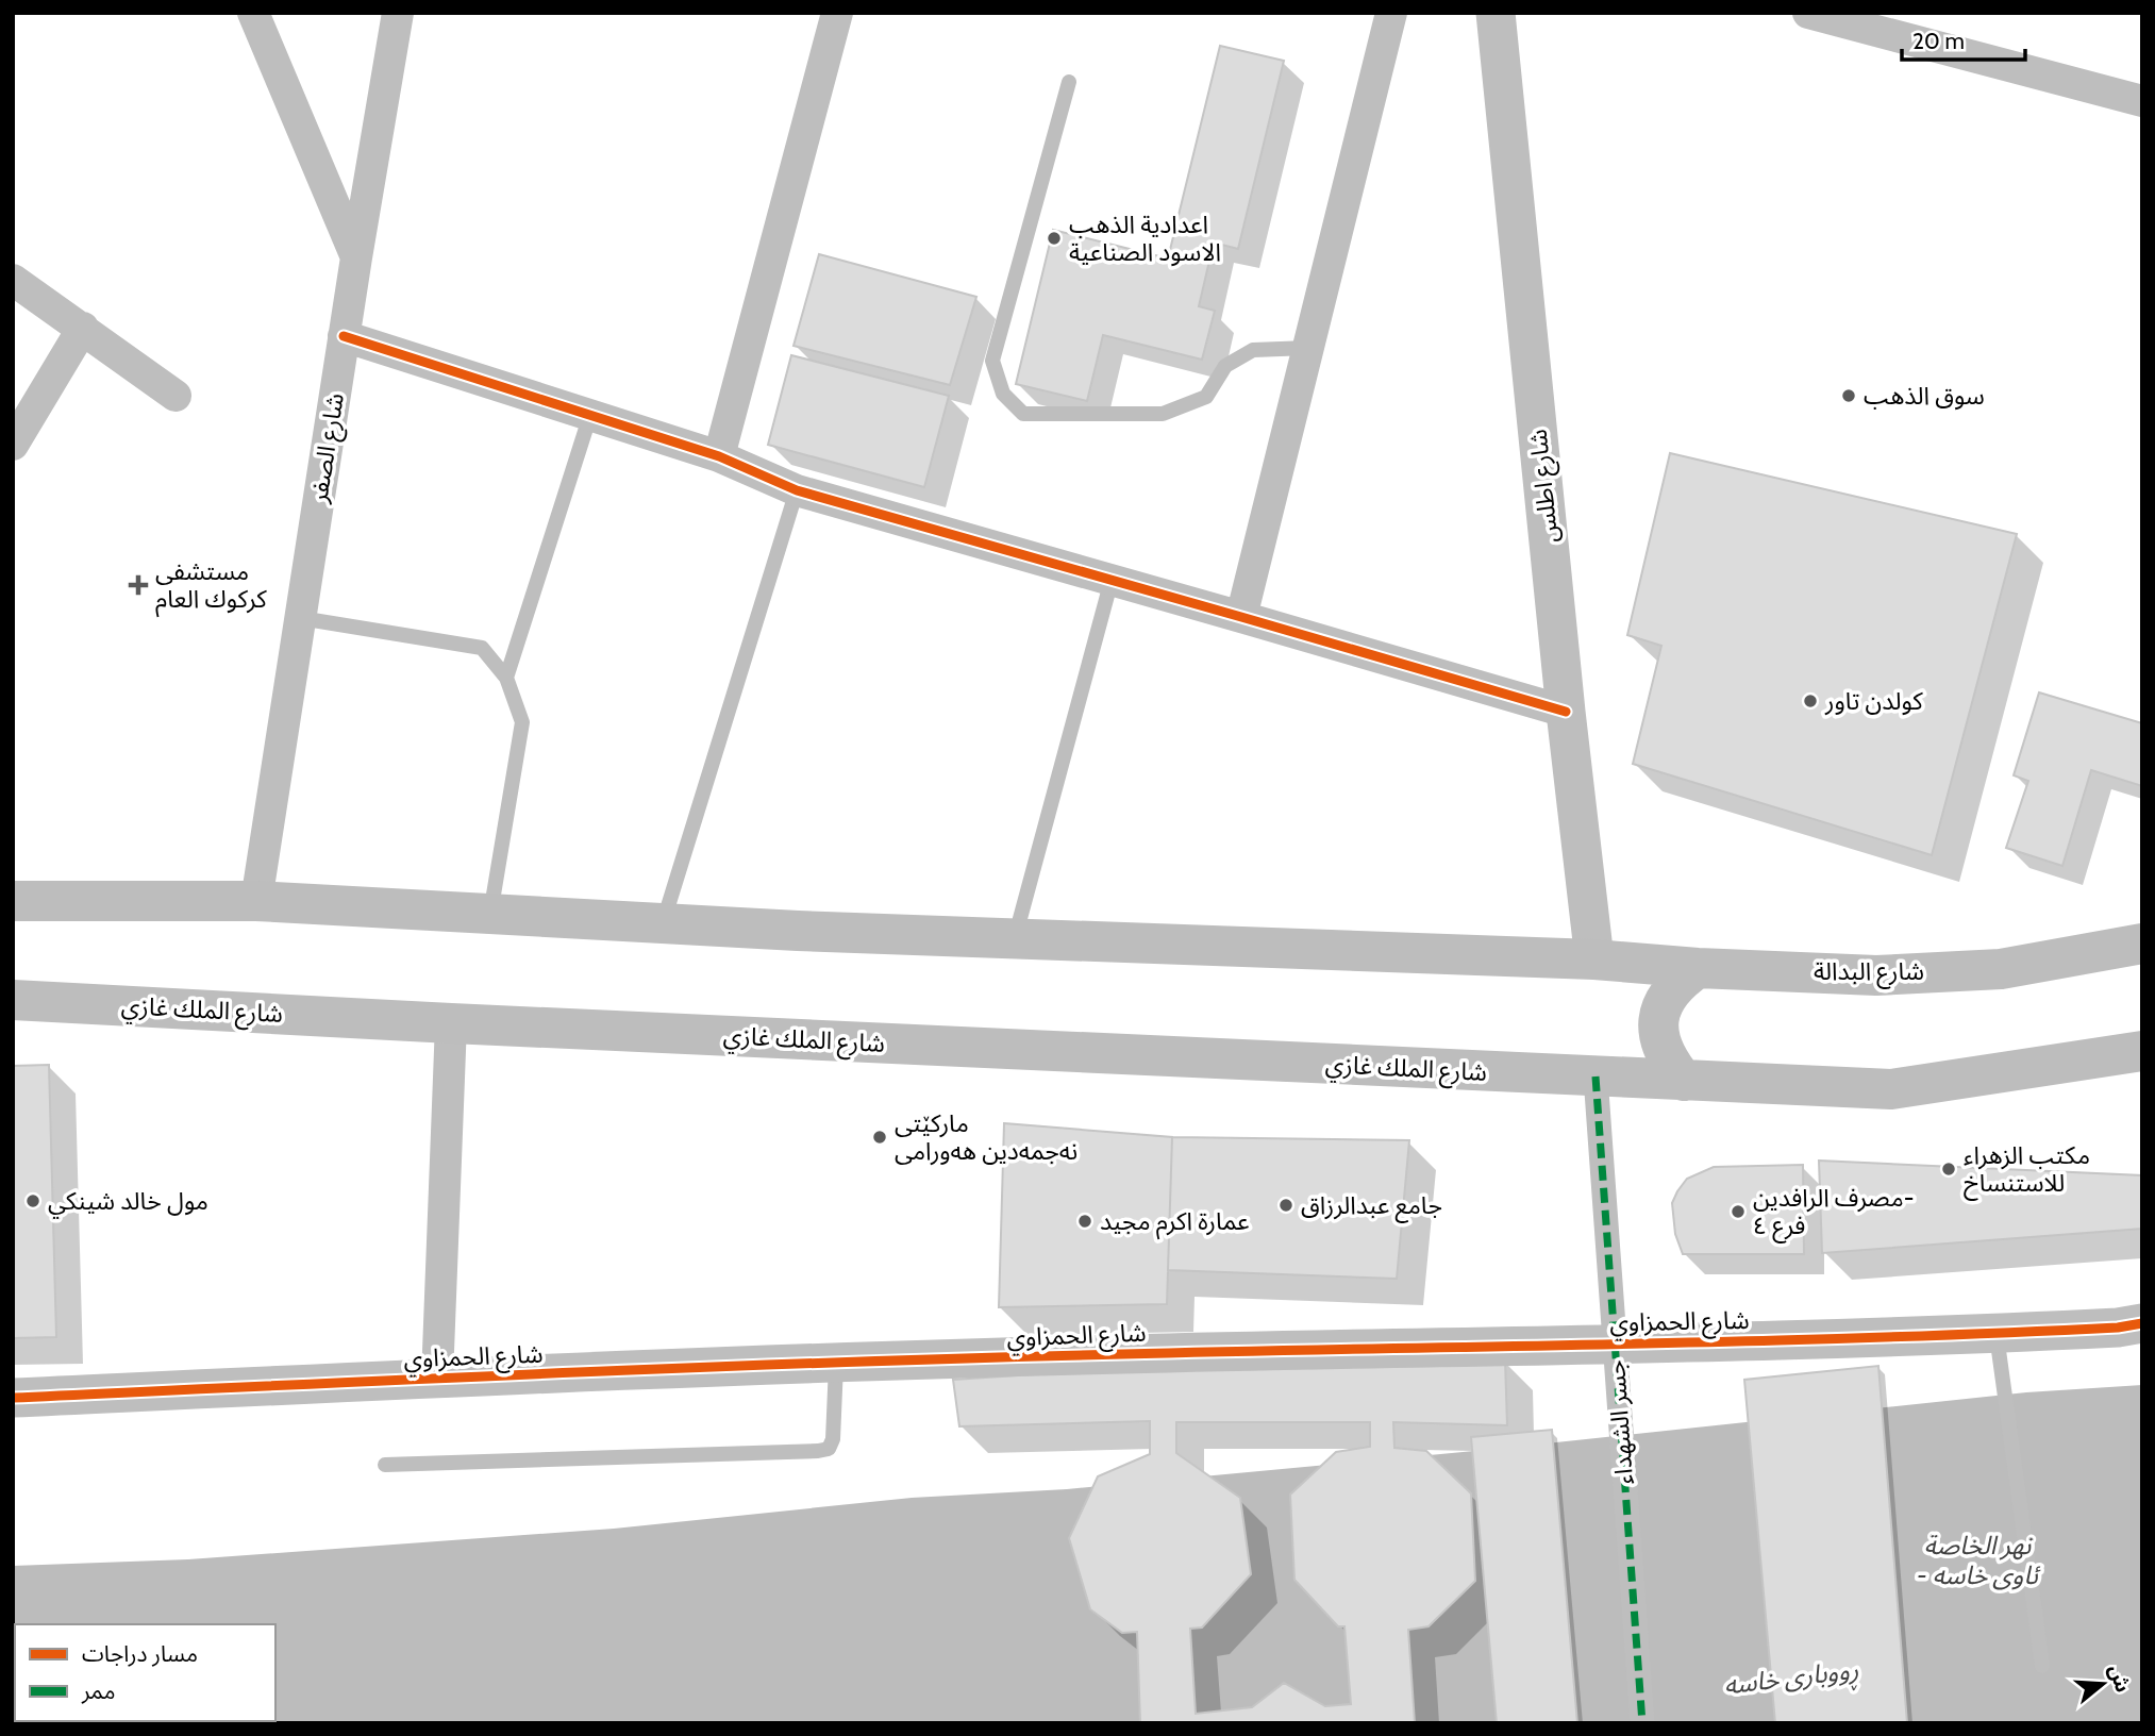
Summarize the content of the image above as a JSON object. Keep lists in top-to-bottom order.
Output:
{
  "streets": {
    "main road": ["شارع البدالة", "شارع الملك غازي"],
    "street": [
      "شارع الصفر",
      "شارع اطلس",
      "شارع الحمزاوي",
      "جسر الشهداء"
    ]
  },
  "crossings": [
    ["شارع اطلس", "شارع البدالة"],
    ["شارع الملك غازي", "جسر الشهداء"]
  ],
  "water": ["نهر الخاصة - ئاوی خاسە", "ڕووباری خاسە"],
  "places": {
    "other": [
      "اعدادية الذهب الاسود الصناعية",
      "سوق الذهب",
      "کولدن تاور",
      "مارکێتی نەجمەدین هەورامی",
      "مكتب الزهراء للاستنساخ",
      "مول خالد شينكي",
      "جامع عبدالرزاق",
      "مصرف الرافدين- فرع ٤",
      "عمارة اكرم مجيد"
    ],
    "health": ["مستشفى كركوك العام"]
  },
  "legend": ["مسار دراجات", "ممر"],
  "scale_bar": "20 m",
  "north": "right"
}
